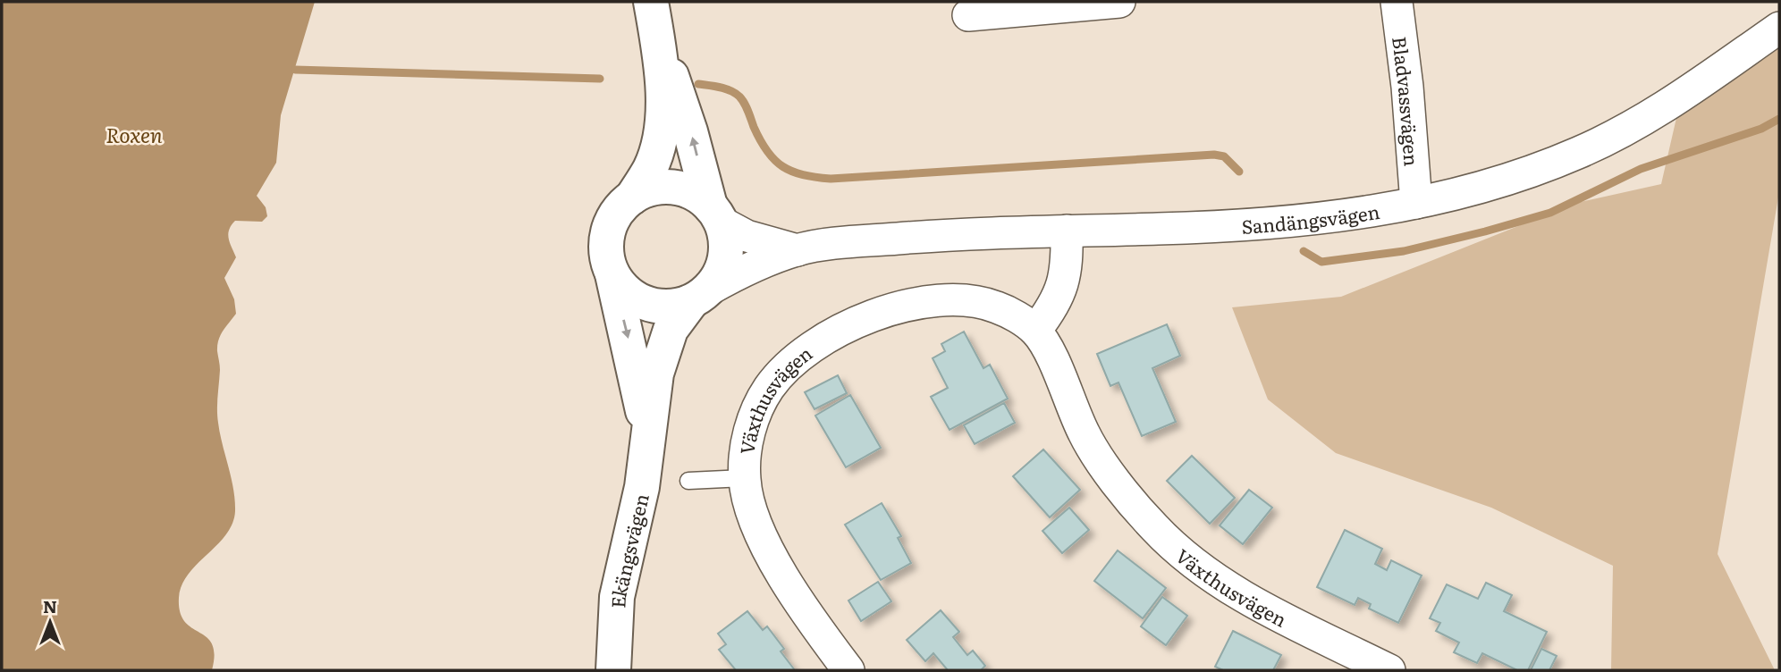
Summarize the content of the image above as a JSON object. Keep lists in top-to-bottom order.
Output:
{
  "streets": {
    "street": [
      "Bladvassvägen",
      "Sandängsvägen",
      "Växthusvägen",
      "Ekängsvägen"
    ]
  },
  "crossings": [
    ["Bladvassvägen", "Sandängsvägen"],
    ["Sandängsvägen", "Ekängsvägen"]
  ],
  "water": ["Roxen"],
  "north": "top"
}
